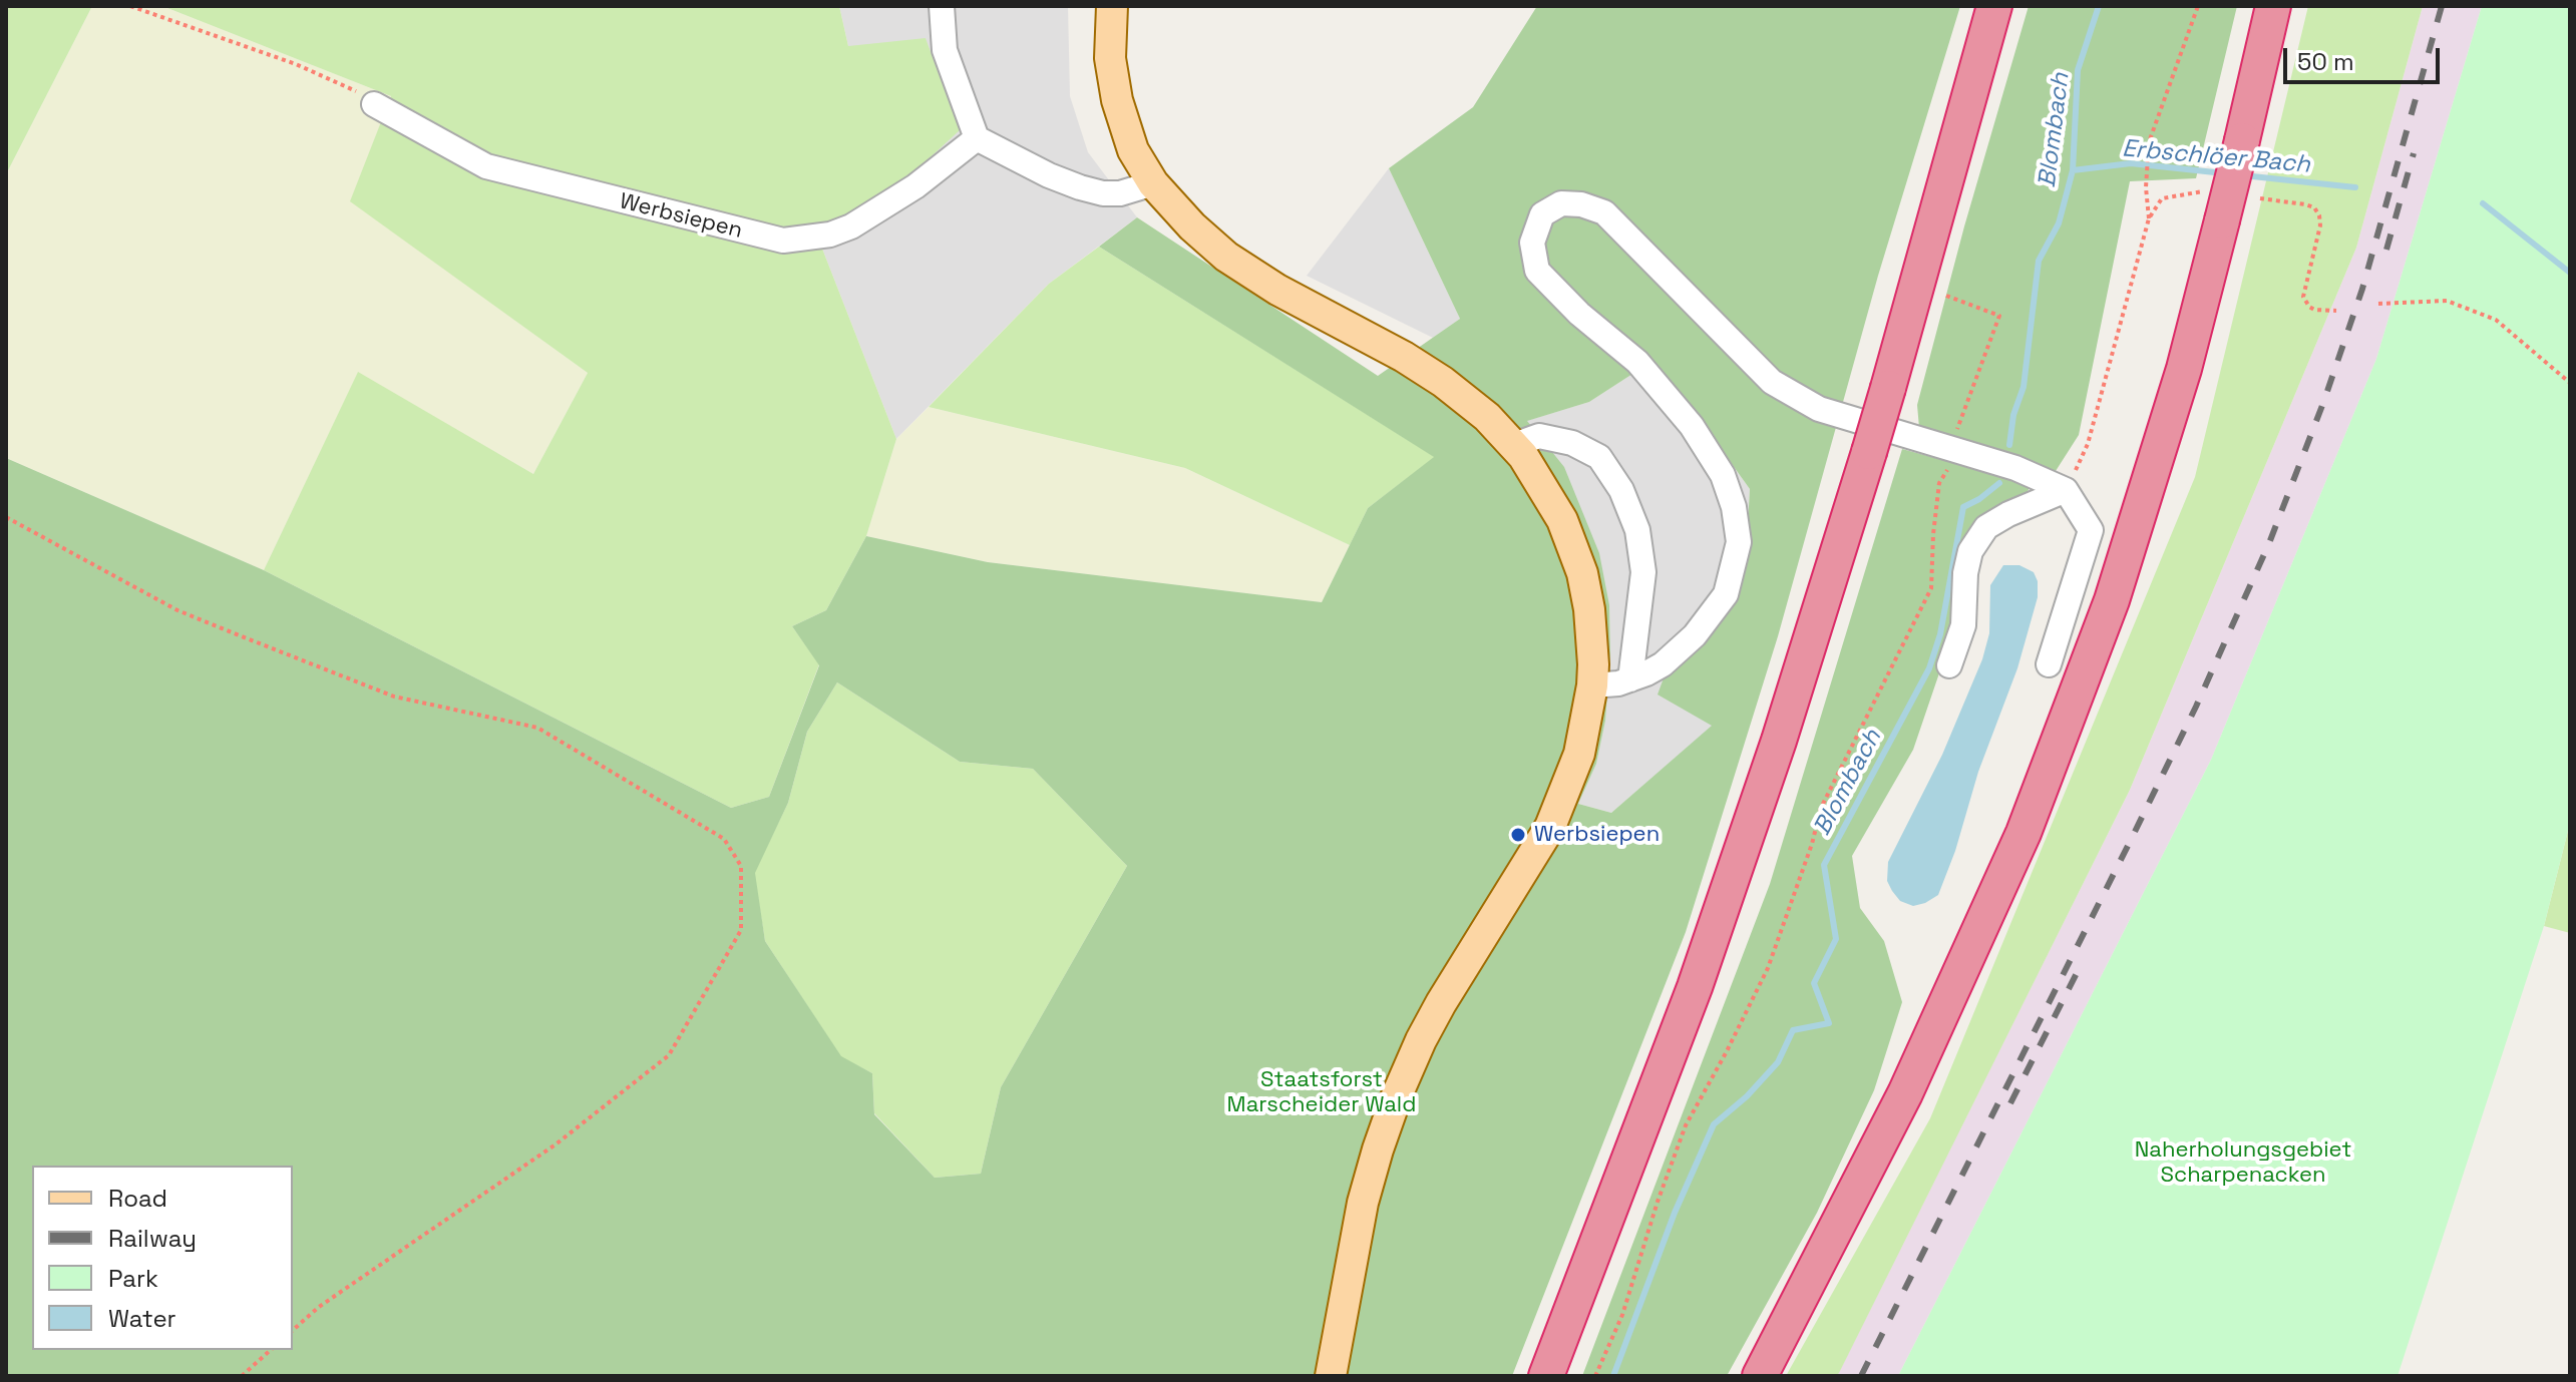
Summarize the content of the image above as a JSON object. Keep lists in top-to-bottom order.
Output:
{
  "streets": {
    "street": ["Werbsiepen"]
  },
  "water": ["Blombach", "Erbschlöer Bach"],
  "parks": ["Staatsforst Marscheider Wald", "Naherholungsgebiet Scharpenacken"],
  "places": ["Werbsiepen"],
  "legend": [
    "Road",
    "Railway",
    "Park",
    "Water"
  ],
  "scale_bar": "50 m"
}
